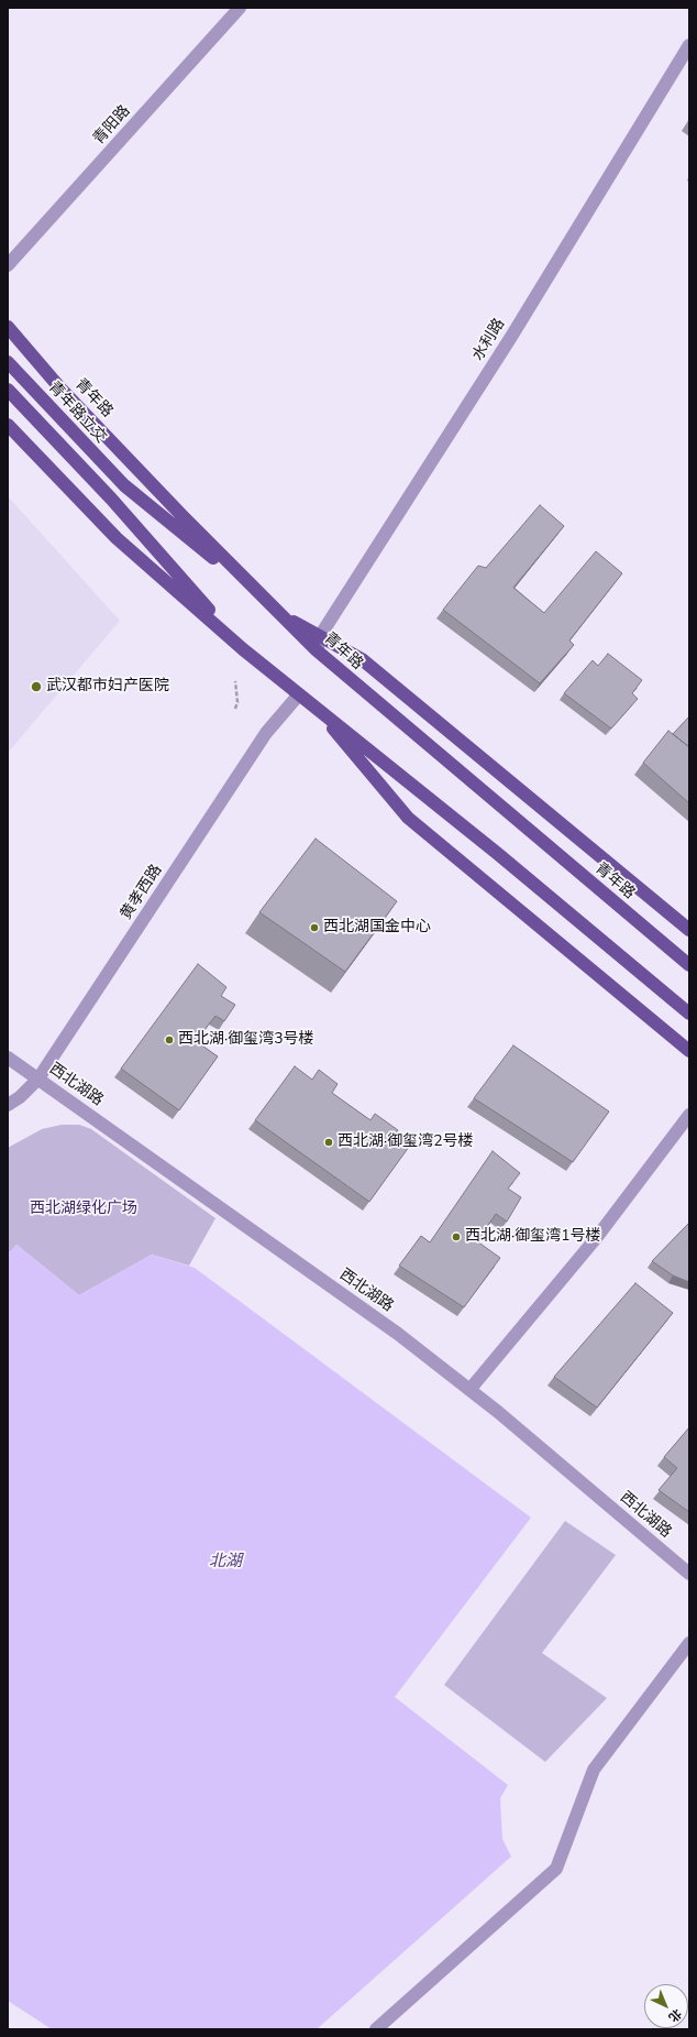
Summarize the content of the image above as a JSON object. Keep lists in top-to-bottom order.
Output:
{
  "streets": {
    "main road": ["青年路", "青年路立交"],
    "street": [
      "青阳路",
      "水利路",
      "黄孝西路",
      "西北湖路"
    ]
  },
  "crossings": [
    ["水利路", "青年路"],
    ["青年路", "青年路立交"],
    ["黄孝西路", "西北湖路"]
  ],
  "water": ["北湖"],
  "parks": ["西北湖绿化广场"],
  "places": [
    "武汉都市妇产医院",
    "西北湖国金中心",
    "西北湖·御玺湾3号楼",
    "西北湖·御玺湾2号楼",
    "西北湖·御玺湾1号楼"
  ],
  "north": "bottom right"
}
